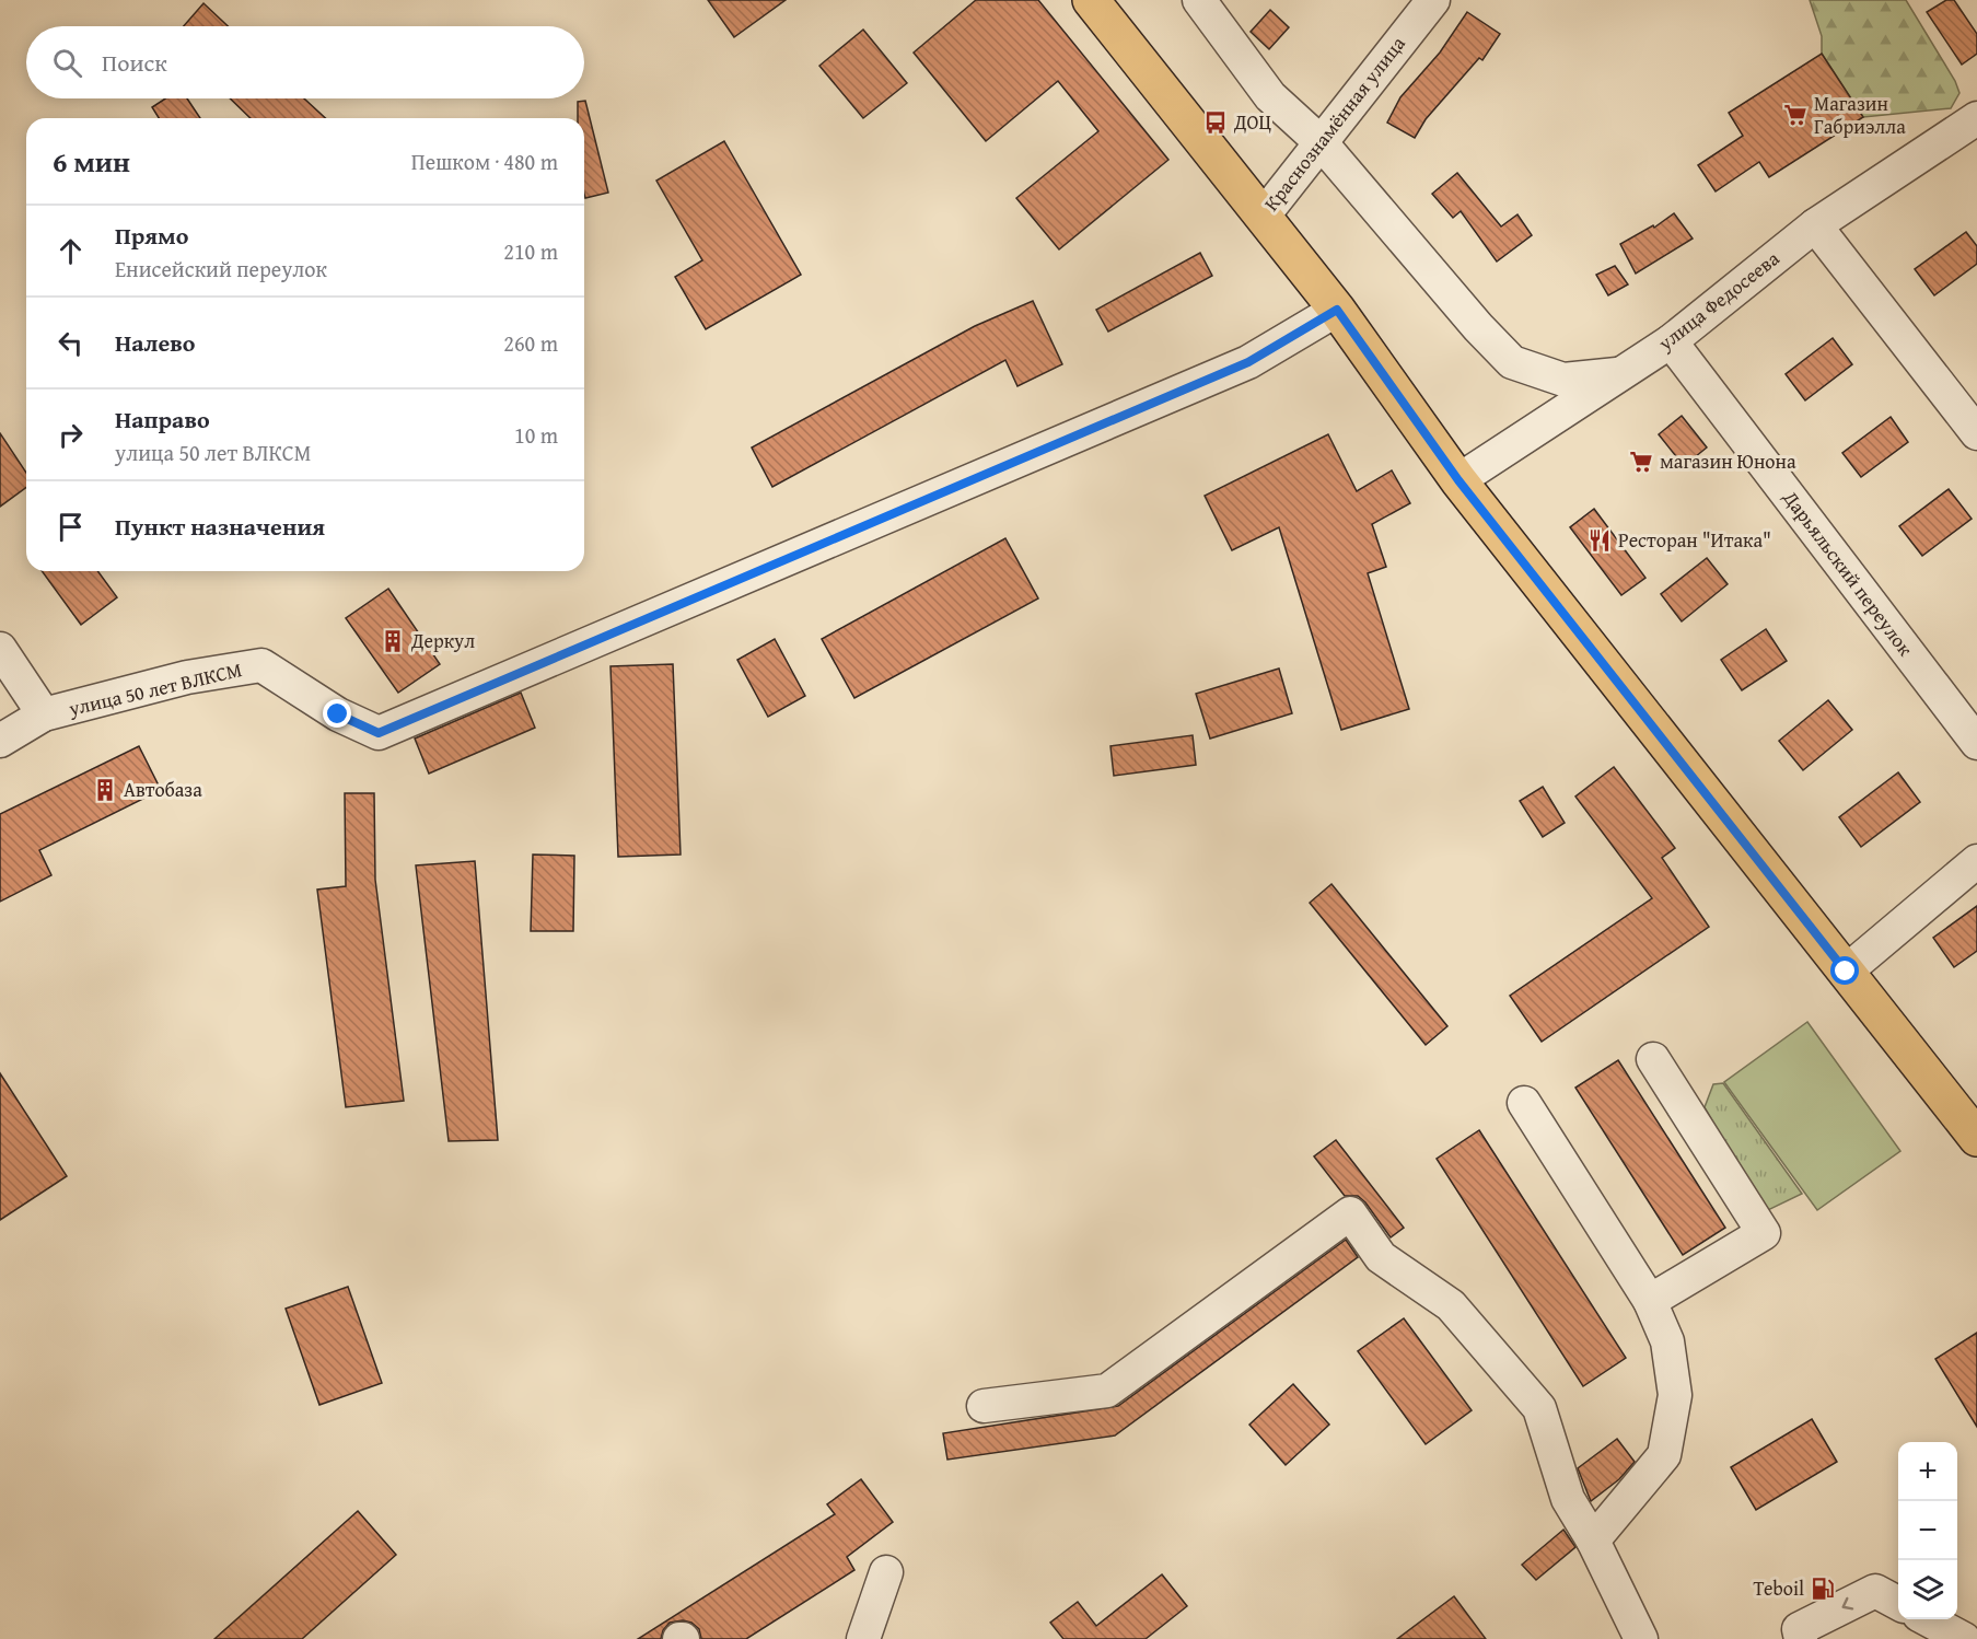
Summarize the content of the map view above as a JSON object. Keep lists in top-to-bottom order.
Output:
{
  "streets": {
    "street": [
      "Краснознамённая улица",
      "улица Федосеева",
      "Дарьяльский переулок",
      "улица 50 лет ВЛКСМ"
    ]
  },
  "crossings": [
    ["улица Федосеева", "Дарьяльский переулок"]
  ],
  "places": {
    "supermarket": ["Магазин Габриэлла", "магазин Юнона"],
    "bus stop": ["ДОЦ"],
    "restaurant": ["Ресторан \"Итака\""],
    "building": ["Деркул", "Автобаза"],
    "fuel station": ["Teboil"]
  },
  "page": {
    "search": "Поиск",
    "heading": ["6 мин", "Пешком · 480 m"],
    "list": [
      ["Прямо", "Енисейский переулок", "210 m"],
      ["Налево", "260 m"],
      ["Направо", "улица 50 лет ВЛКСМ", "10 m"],
      "Пункт назначения"
    ],
    "map_buttons": ["+", "−"]
  }
}
